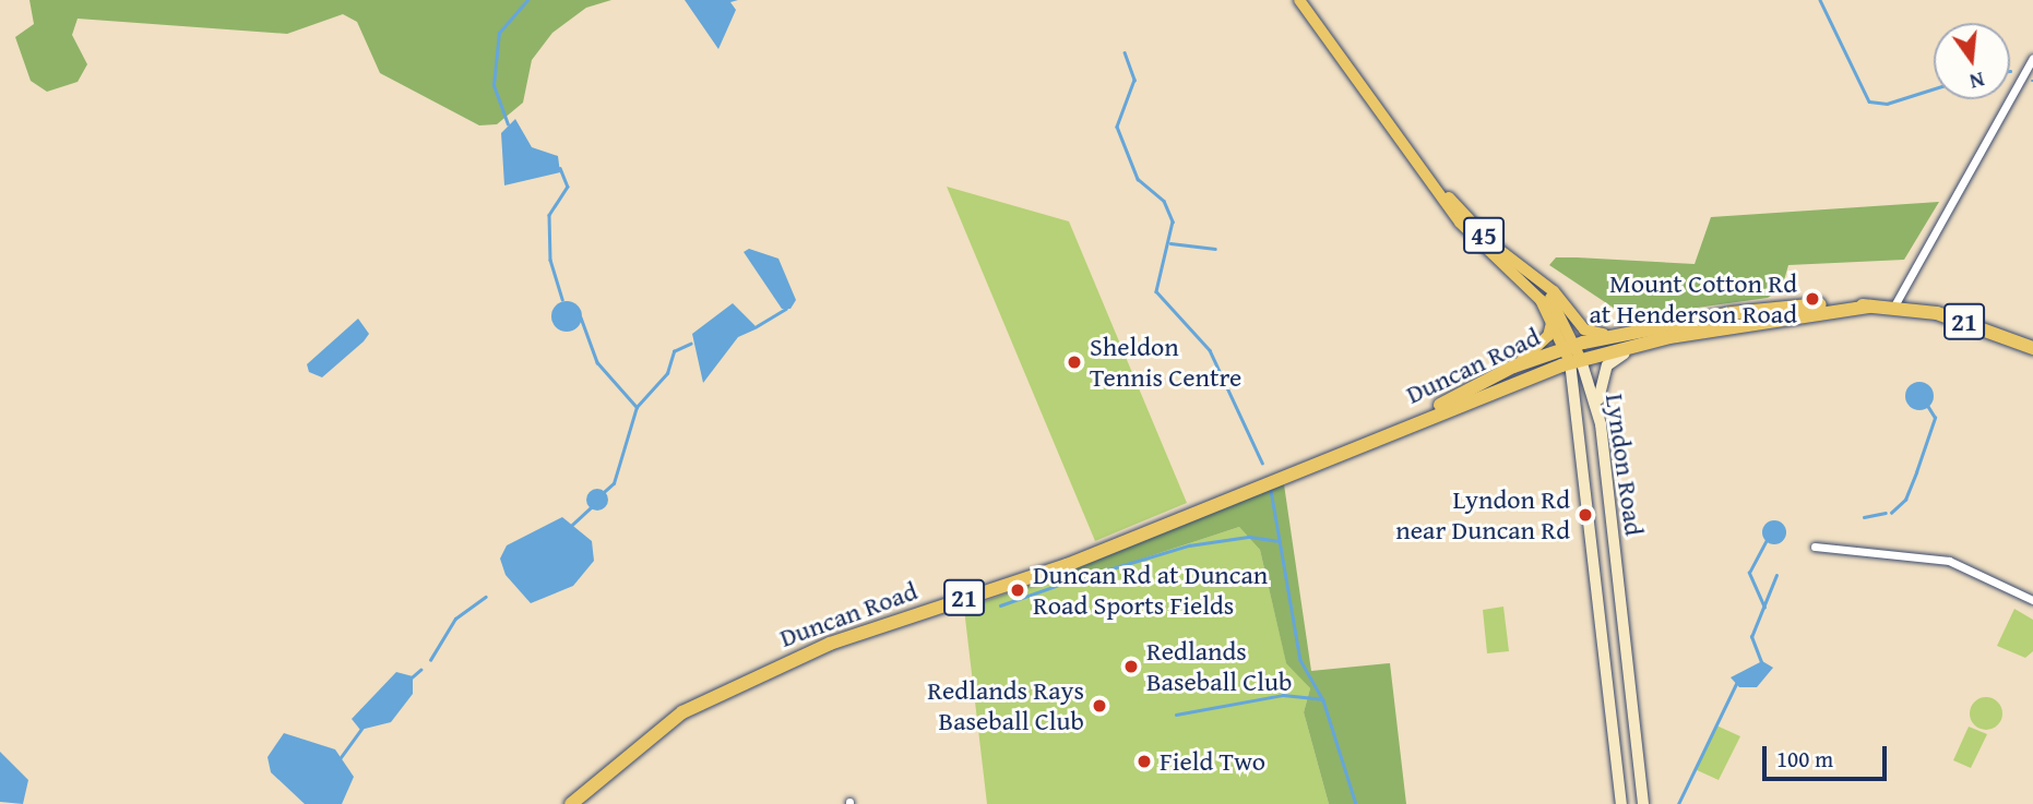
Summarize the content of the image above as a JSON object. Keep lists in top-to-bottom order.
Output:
{
  "streets": {
    "highway": ["21", "Duncan Road"],
    "main road": ["45", "Lyndon Road"]
  },
  "crossings": [
    ["45", "21"],
    ["45", "Duncan Road"],
    ["45", "Lyndon Road"],
    ["21", "Duncan Road"],
    ["21", "Lyndon Road"],
    ["Duncan Road", "Lyndon Road"]
  ],
  "places": [
    "Mount Cotton Rd at Henderson Road",
    "Sheldon Tennis Centre",
    "Lyndon Rd near Duncan Rd",
    "Duncan Rd at Duncan Road Sports Fields",
    "Redlands Baseball Club",
    "Redlands Rays Baseball Club",
    "Field Two"
  ],
  "scale_bar": "100 m",
  "north": "bottom"
}
